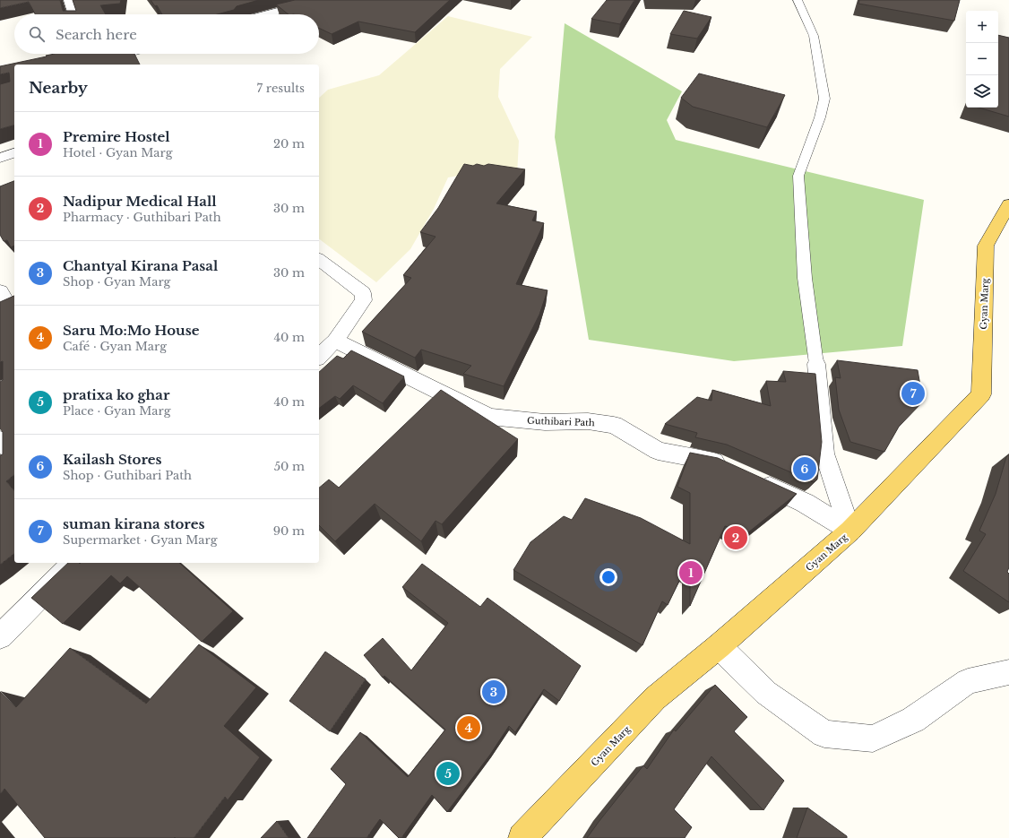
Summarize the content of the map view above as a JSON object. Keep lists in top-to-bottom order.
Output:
{
  "streets": {
    "main road": ["Gyan Marg"],
    "street": ["Guthibari Path"]
  },
  "page": {
    "map_buttons": ["+", "−"],
    "search": "Search here",
    "heading": ["Nearby", "7 results"],
    "list": [
      {
        "mark": "1",
        "name": "Premire Hostel",
        "note": "Hotel · Gyan Marg",
        "value": "20 m"
      },
      {
        "mark": "2",
        "name": "Nadipur Medical Hall",
        "note": "Pharmacy · Guthibari Path",
        "value": "30 m"
      },
      {
        "mark": "3",
        "name": "Chantyal Kirana Pasal",
        "note": "Shop · Gyan Marg",
        "value": "30 m"
      },
      {
        "mark": "4",
        "name": "Saru Mo:Mo House",
        "note": "Café · Gyan Marg",
        "value": "40 m"
      },
      {
        "mark": "5",
        "name": "pratixa ko ghar",
        "note": "Place · Gyan Marg",
        "value": "40 m"
      },
      {
        "mark": "6",
        "name": "Kailash Stores",
        "note": "Shop · Guthibari Path",
        "value": "50 m"
      },
      {
        "mark": "7",
        "name": "suman kirana stores",
        "note": "Supermarket · Gyan Marg",
        "value": "90 m"
      }
    ],
    "pins": [
      "7",
      "6",
      "2",
      "1",
      "3",
      "4",
      "5"
    ]
  }
}
